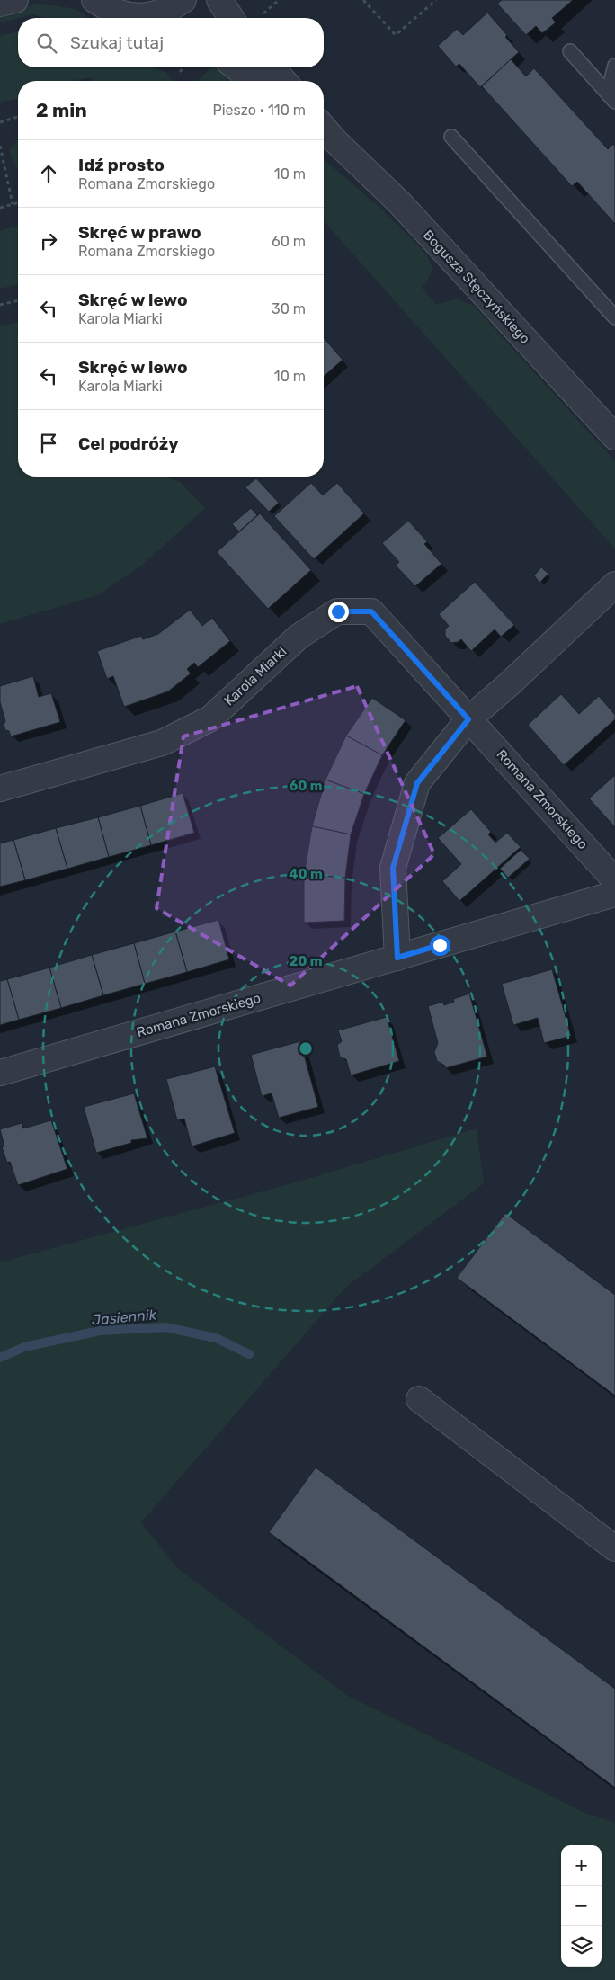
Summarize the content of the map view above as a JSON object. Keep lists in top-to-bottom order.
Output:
{
  "streets": {
    "street": ["Bogusza Stęczyńskiego", "Karola Miarki", "Romana Zmorskiego"]
  },
  "crossings": [
    ["Karola Miarki", "Romana Zmorskiego"]
  ],
  "water": ["Jasiennik"],
  "page": {
    "search": "Szukaj tutaj",
    "heading": ["2 min", "Pieszo · 110 m"],
    "list": [
      ["Idź prosto", "Romana Zmorskiego", "10 m"],
      ["Skręć w prawo", "Romana Zmorskiego", "60 m"],
      ["Skręć w lewo", "Karola Miarki", "30 m"],
      ["Skręć w lewo", "Karola Miarki", "10 m"],
      "Cel podróży"
    ],
    "map_buttons": ["+", "−"]
  },
  "rings": ["60 m", "40 m", "20 m"]
}
